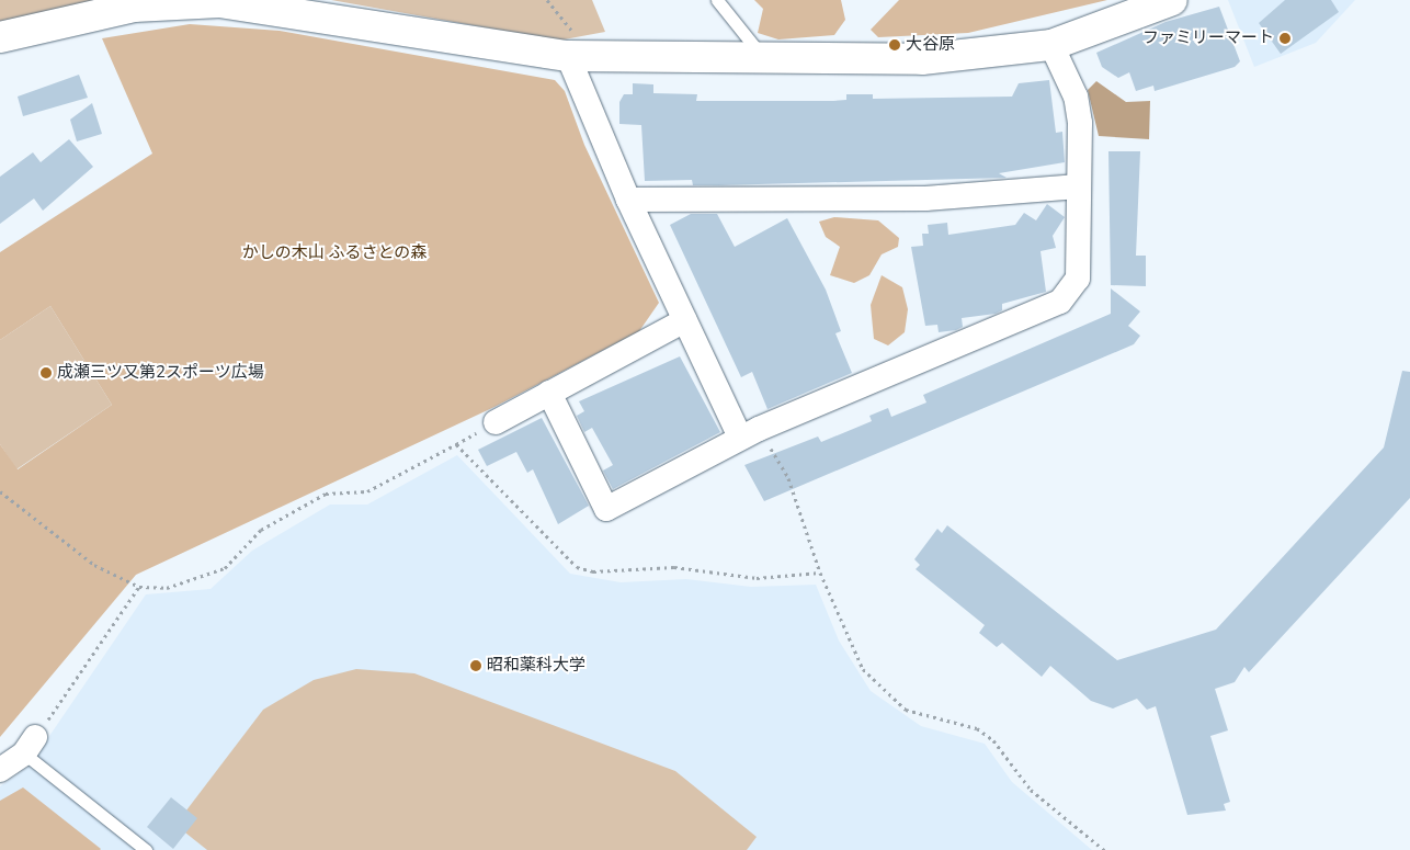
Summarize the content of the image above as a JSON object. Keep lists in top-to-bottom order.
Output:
{
  "parks": ["かしの木山 ふるさとの森"],
  "places": [
    "ファミリーマート",
    "大谷原",
    "成瀬三ツ又第2スポーツ広場",
    "昭和薬科大学"
  ]
}
